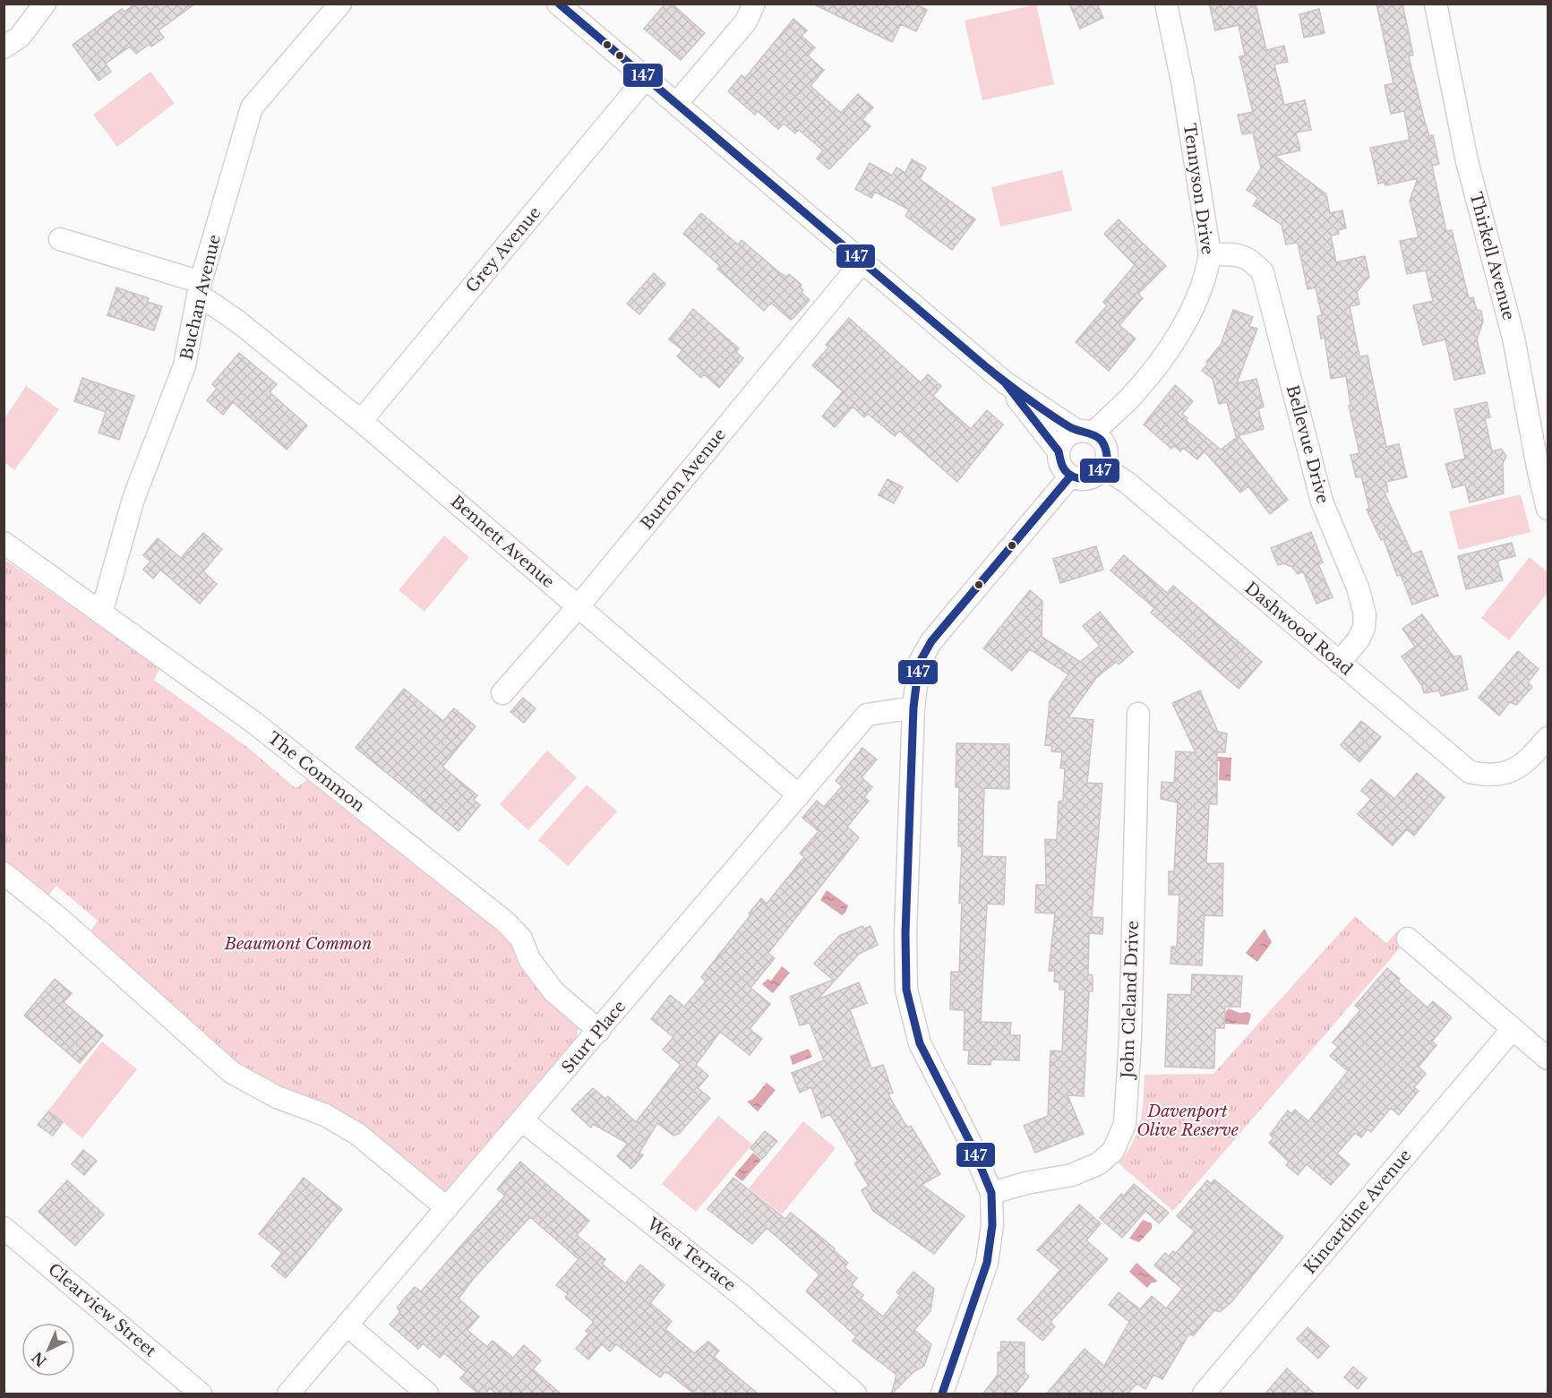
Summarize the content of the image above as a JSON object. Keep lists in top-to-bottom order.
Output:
{
  "streets": {
    "street": [
      "Tennyson Drive",
      "Grey Avenue",
      "Thirkell Avenue",
      "Buchan Avenue",
      "Bellevue Drive",
      "Burton Avenue",
      "Bennett Avenue",
      "Dashwood Road",
      "The Common",
      "John Cleland Drive",
      "Sturt Place",
      "Kincardine Avenue",
      "West Terrace",
      "Clearview Street"
    ]
  },
  "crossings": [
    ["Tennyson Drive", "Bellevue Drive"],
    ["Tennyson Drive", "Dashwood Road"],
    ["Grey Avenue", "Bennett Avenue"],
    ["Buchan Avenue", "Bennett Avenue"],
    ["Buchan Avenue", "The Common"],
    ["Bellevue Drive", "Dashwood Road"],
    ["Burton Avenue", "Bennett Avenue"],
    ["Bennett Avenue", "Sturt Place"],
    ["The Common", "Sturt Place"],
    ["Sturt Place", "West Terrace"]
  ],
  "parks": ["Beaumont Common", "Davenport Olive Reserve"],
  "lines": ["transit line 147"],
  "north": "bottom left"
}
